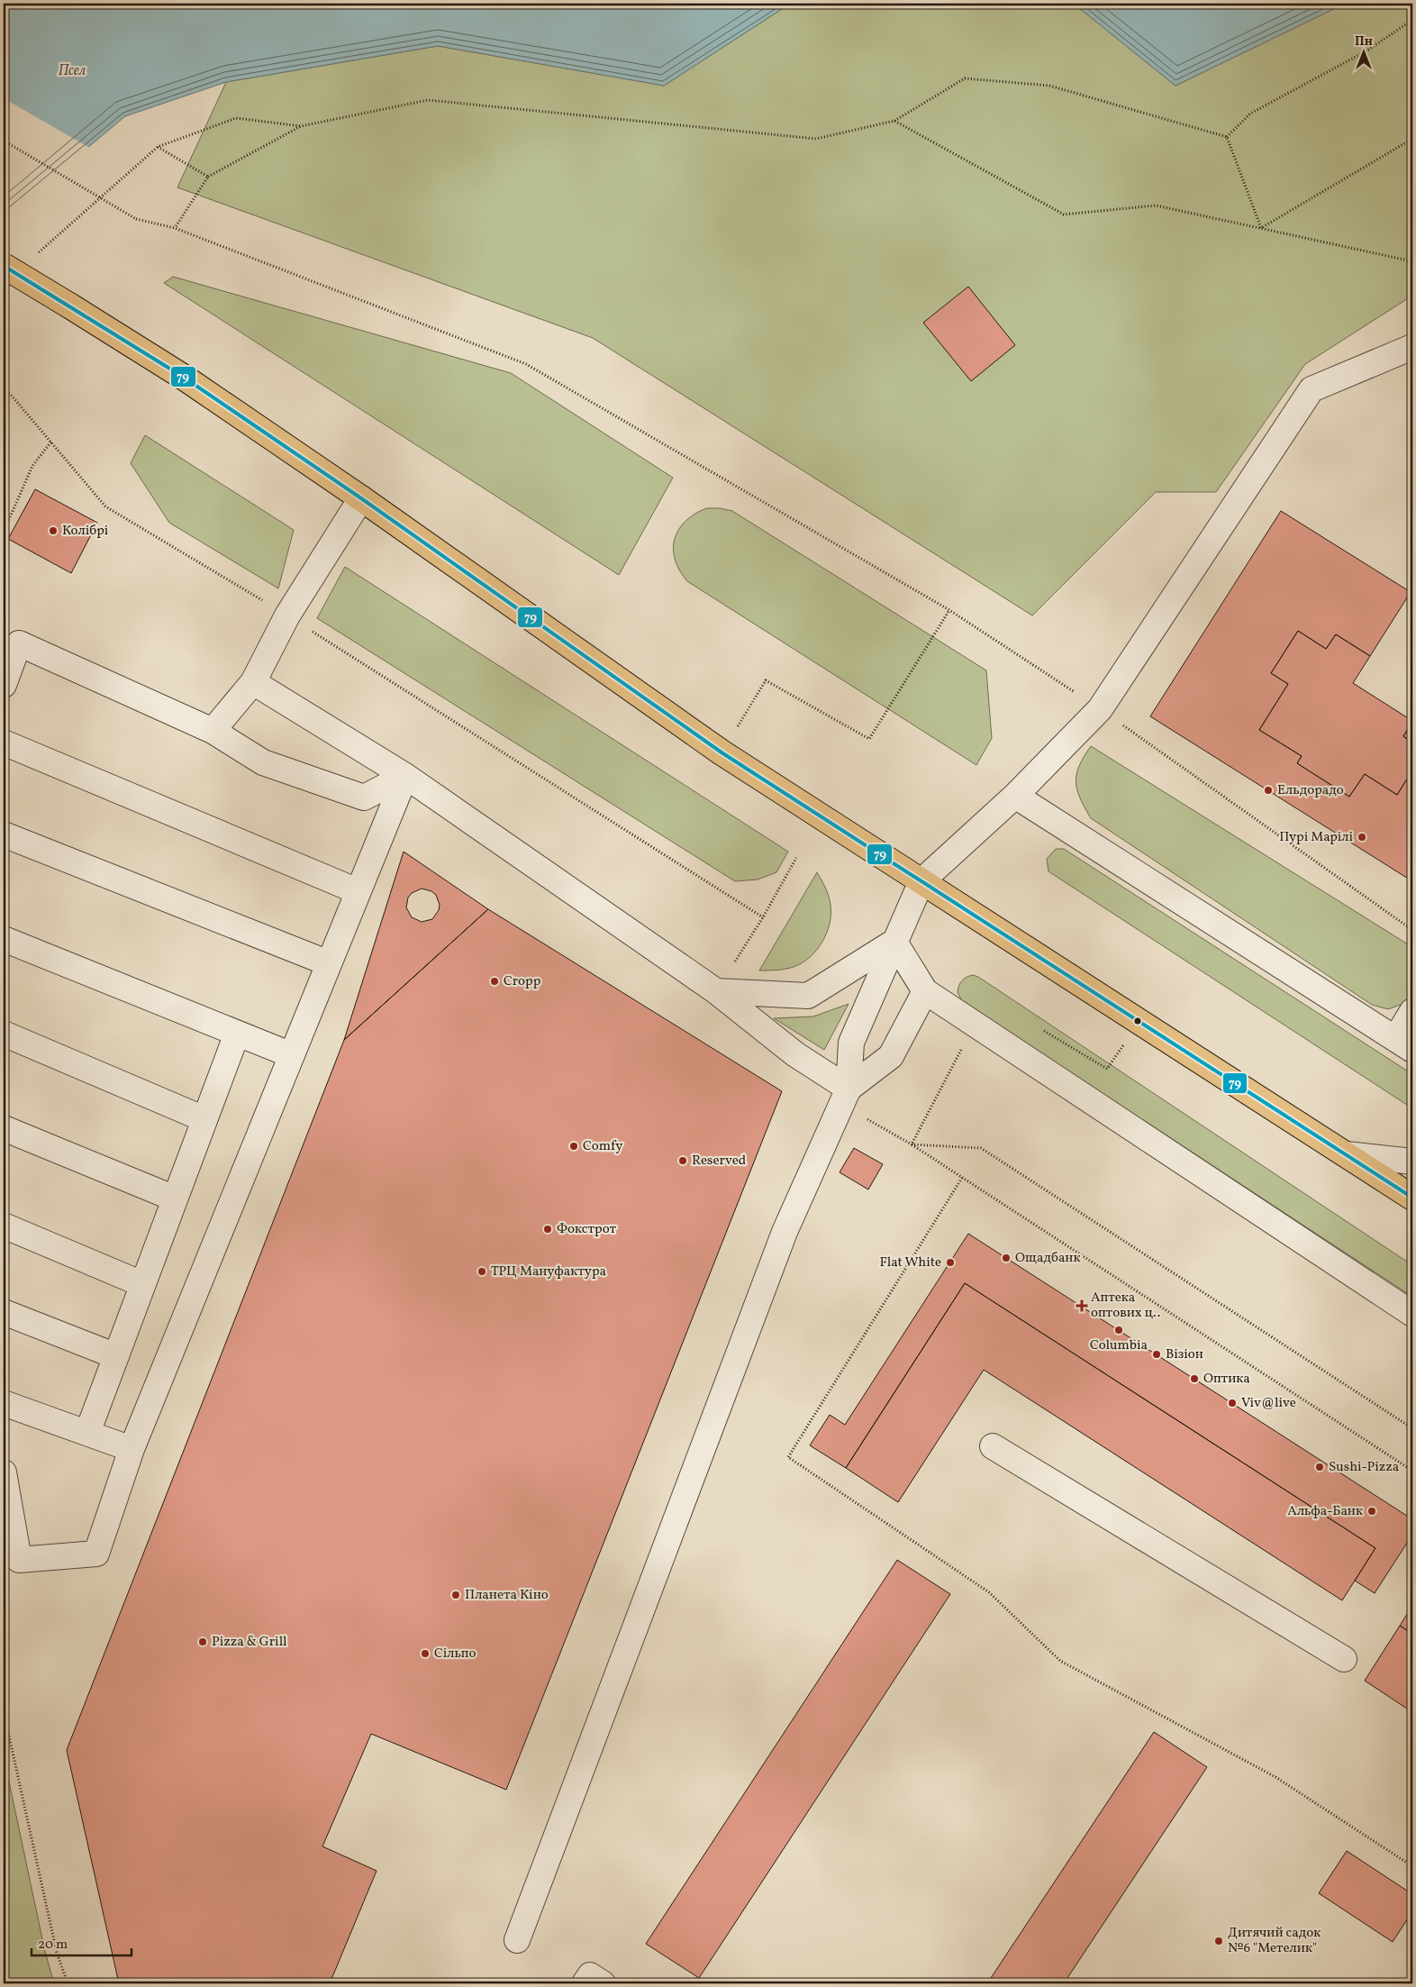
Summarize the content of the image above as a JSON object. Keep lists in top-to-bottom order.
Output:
{
  "water": ["Псел"],
  "places": {
    "other": [
      "Колібрі",
      "Ельдорадо",
      "Пурі Марілі",
      "Cropp",
      "Comfy",
      "Reserved",
      "Фокстрот",
      "Ощадбанк",
      "Flat White",
      "ТРЦ Мануфактура",
      "Columbia",
      "Візіон",
      "Оптика",
      "Viv@live",
      "Sushi-Pizza",
      "Альфа-Банк",
      "Планета Кіно",
      "Pizza & Grill",
      "Сільпо",
      "Дитячий садок №6 \"Метелик\""
    ],
    "health": ["Аптека оптових ц.."]
  },
  "lines": ["transit line 79"],
  "scale_bar": "20 m",
  "north": "top"
}
